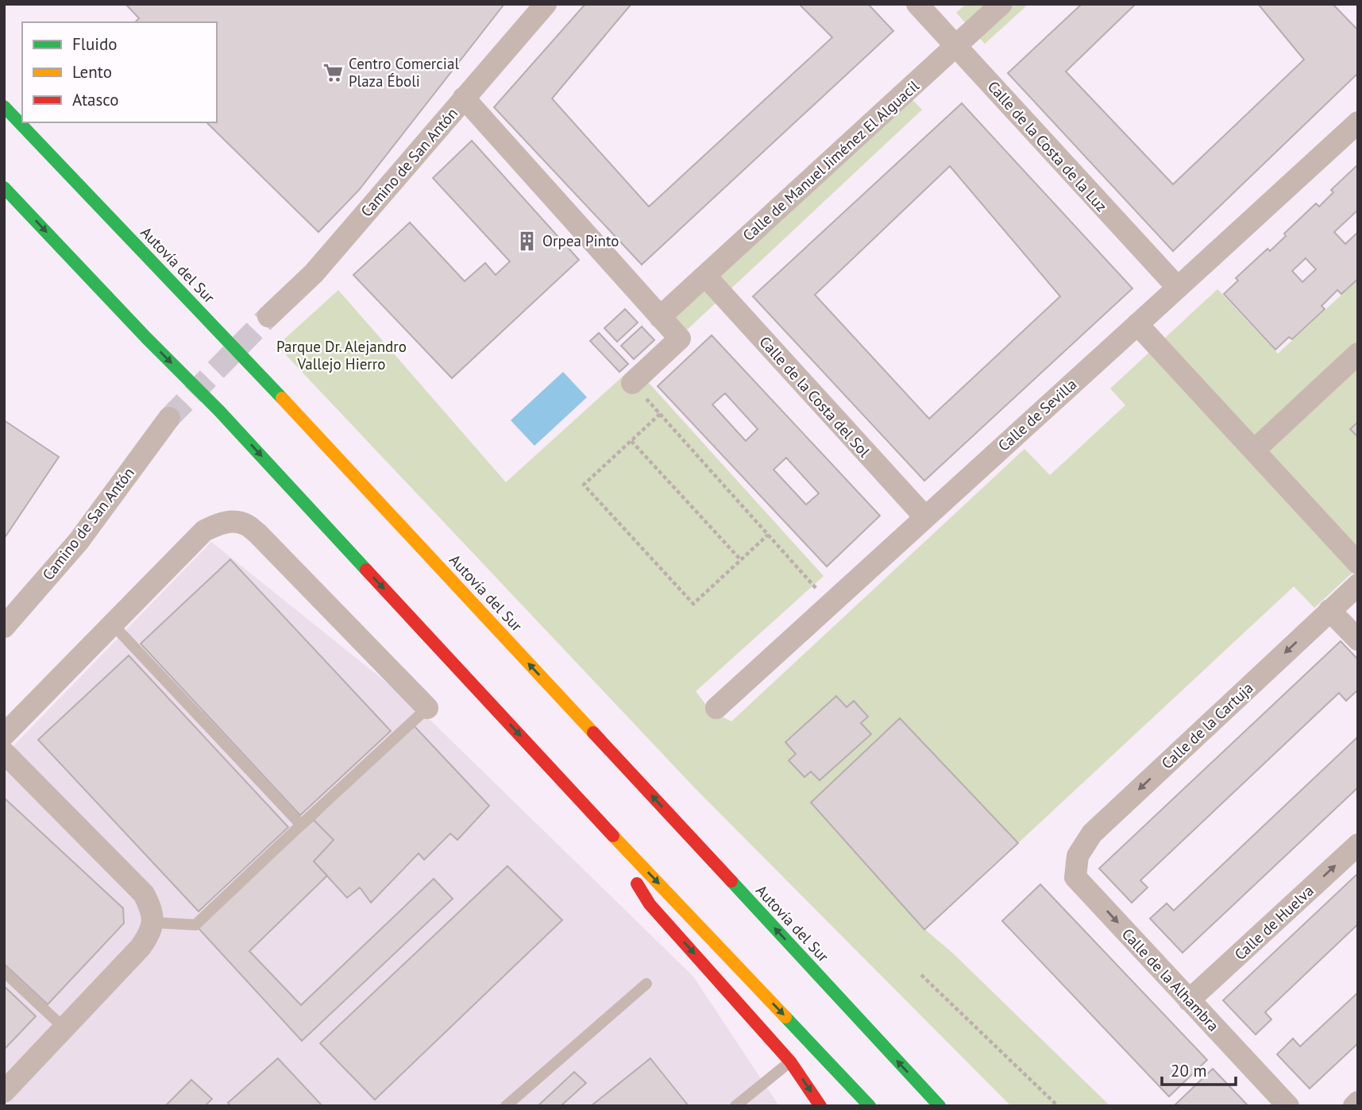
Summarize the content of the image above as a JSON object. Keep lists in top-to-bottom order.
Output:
{
  "streets": {
    "highway": ["Autovía del Sur"],
    "street": [
      "Calle de la Costa de la Luz",
      "Calle de Manuel Jiménez El Alguacil",
      "Camino de San Antón",
      "Calle de la Costa del Sol",
      "Calle de Sevilla",
      "Calle de la Cartuja",
      "Calle de Huelva",
      "Calle de la Alhambra"
    ]
  },
  "crossings": [
    ["Calle de la Costa de la Luz", "Calle de Manuel Jiménez El Alguacil"],
    ["Calle de la Costa de la Luz", "Calle de Sevilla"],
    ["Calle de Manuel Jiménez El Alguacil", "Calle de la Costa del Sol"],
    ["Calle de la Costa del Sol", "Calle de Sevilla"],
    ["Calle de la Cartuja", "Calle de la Alhambra"],
    ["Calle de Huelva", "Calle de la Alhambra"]
  ],
  "one_way": ["Calle de la Cartuja", "Calle de Huelva", "Calle de la Alhambra"],
  "parks": ["Parque Dr. Alejandro Vallejo Hierro"],
  "places": {
    "supermarket": ["Centro Comercial Plaza Éboli"],
    "building": ["Orpea Pinto"]
  },
  "legend": ["Fluido", "Lento", "Atasco"],
  "scale_bar": "20 m"
}
